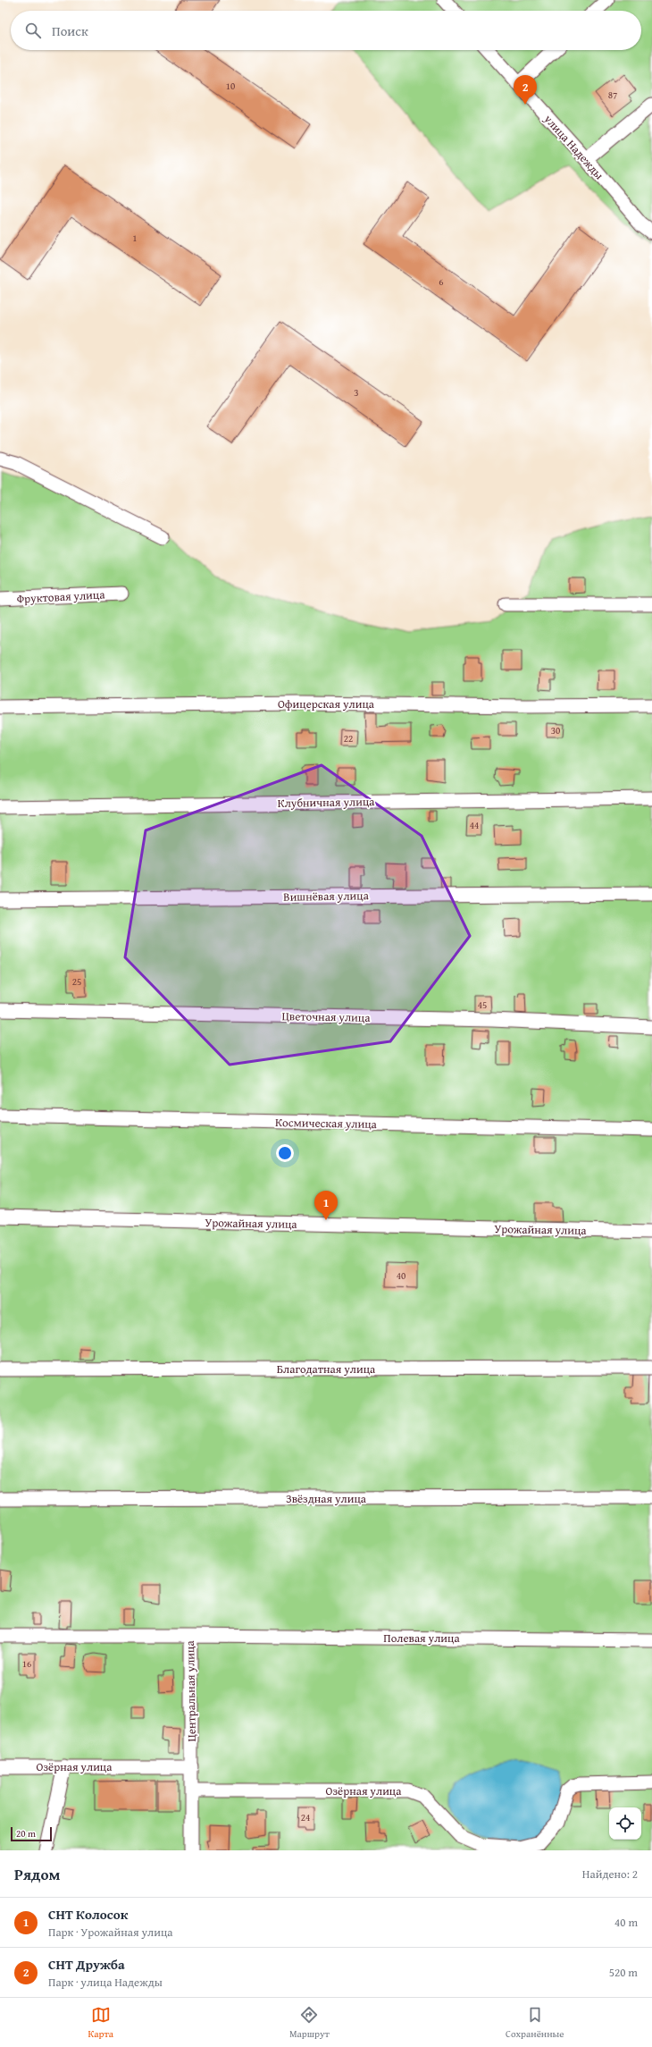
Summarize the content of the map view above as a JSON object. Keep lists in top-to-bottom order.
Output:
{
  "streets": {
    "street": [
      "улица Надежды",
      "Фруктовая улица",
      "Офицерская улица",
      "Клубничная улица",
      "Вишнёвая улица",
      "Цветочная улица",
      "Космическая улица",
      "Урожайная улица",
      "Благодатная улица",
      "Звёздная улица",
      "Полевая улица",
      "Центральная улица",
      "Озёрная улица"
    ]
  },
  "crossings": [
    ["Полевая улица", "Центральная улица"],
    ["Центральная улица", "Озёрная улица"]
  ],
  "house_numbers": [
    "10",
    "87",
    "1",
    "6",
    "3",
    "30",
    "22",
    "44",
    "25",
    "45",
    "40",
    "16",
    "24"
  ],
  "scale_bar": "20 m",
  "page": {
    "search": "Поиск",
    "pins": ["2", "1"],
    "scale": "20 m",
    "heading": ["Рядом", "Найдено: 2"],
    "list": [
      {
        "mark": "1",
        "name": "СНТ Колосок",
        "note": "Парк · Урожайная улица",
        "value": "40 m"
      },
      {
        "mark": "2",
        "name": "СНТ Дружба",
        "note": "Парк · улица Надежды",
        "value": "520 m"
      }
    ],
    "nav": ["Карта", "Маршрут", "Сохранённые"]
  }
}
